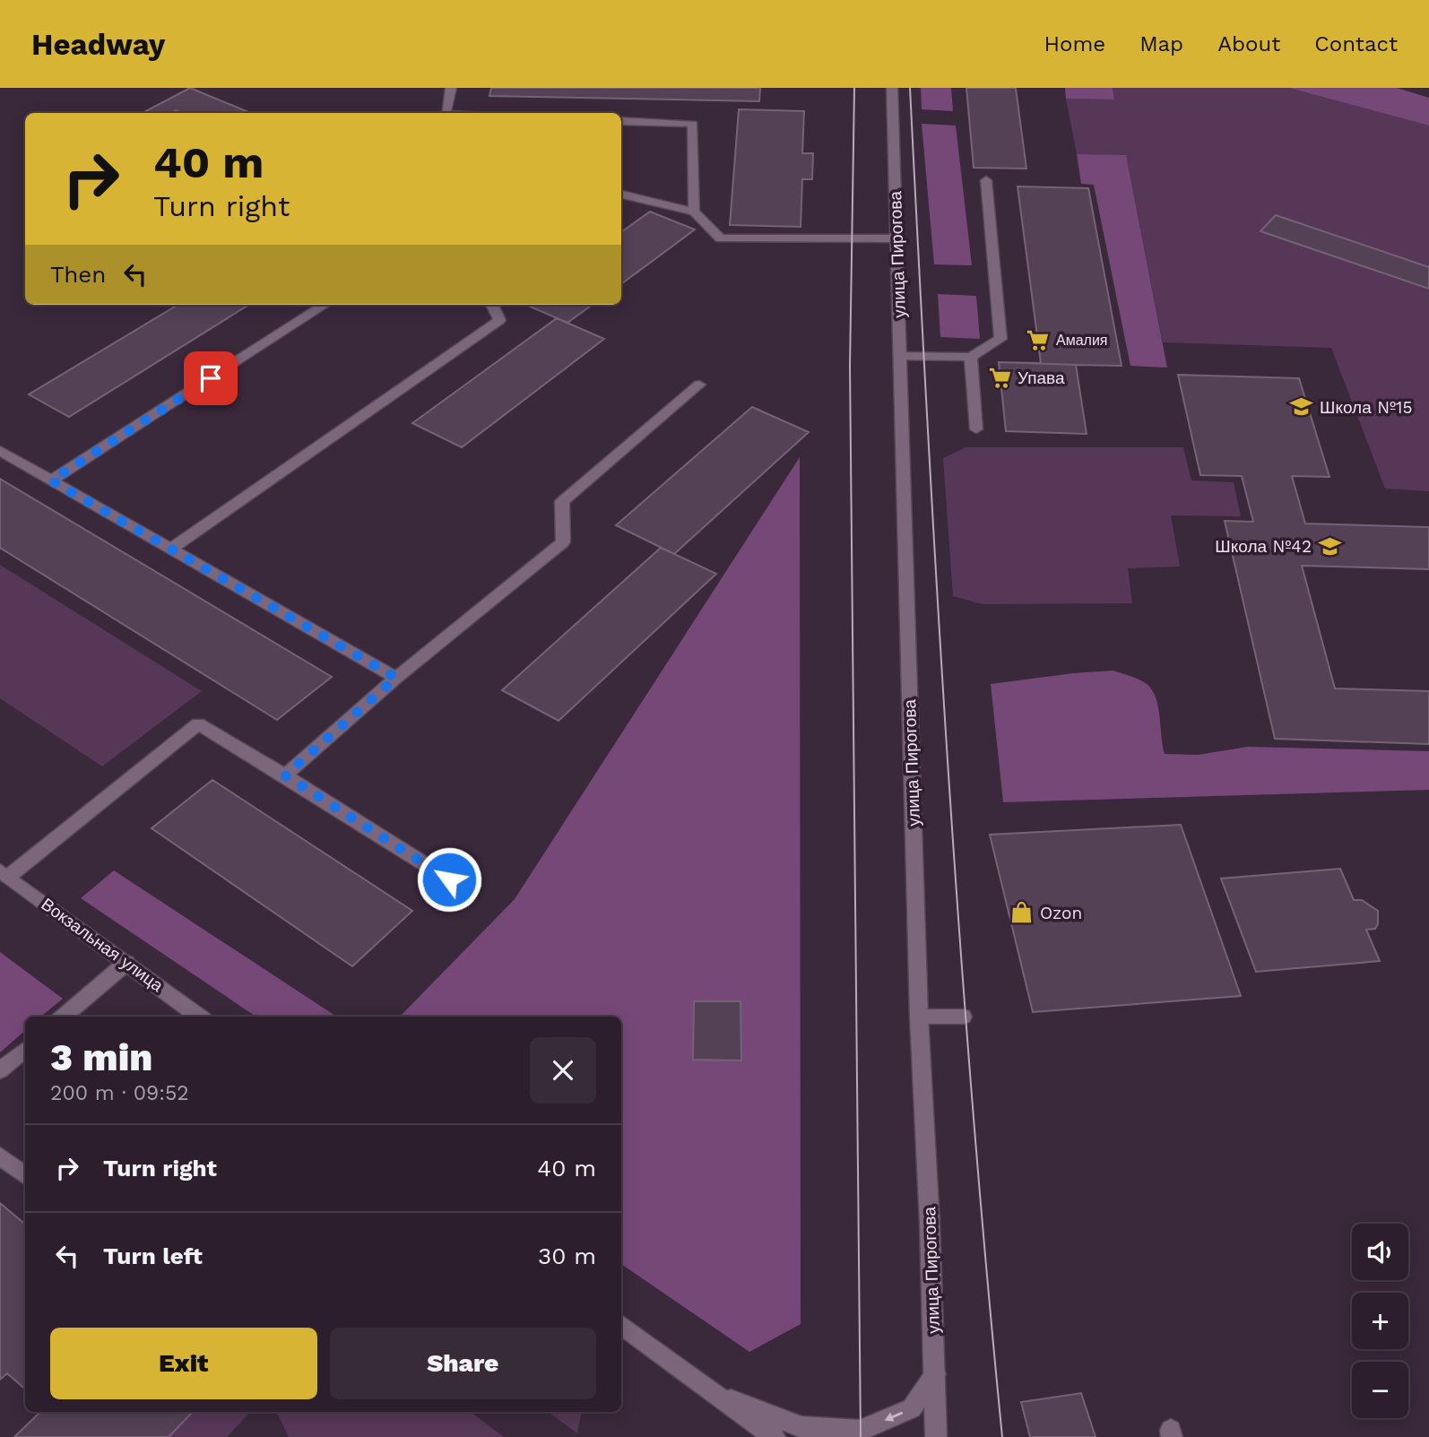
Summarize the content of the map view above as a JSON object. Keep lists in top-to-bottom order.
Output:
{
  "streets": {
    "main road": ["улица Пирогова", "Вокзальная улица"]
  },
  "places": {
    "supermarket": ["Амалия", "Упава"],
    "school or university": ["Школа №15", "Школа №42"],
    "shop": ["Ozon"]
  },
  "page": {
    "header": "Headway",
    "nav": [
      "Home",
      "Map",
      "About",
      "Contact"
    ],
    "turn": ["40 m", "Turn right"],
    "then": "Then",
    "heading": ["3 min", "200 m · 09:52"],
    "list": [
      {
        "name": "Turn right",
        "value": "40 m"
      },
      {
        "name": "Turn left",
        "value": "30 m"
      }
    ],
    "map_buttons": ["+", "−"],
    "buttons": ["Exit", "Share"]
  }
}
